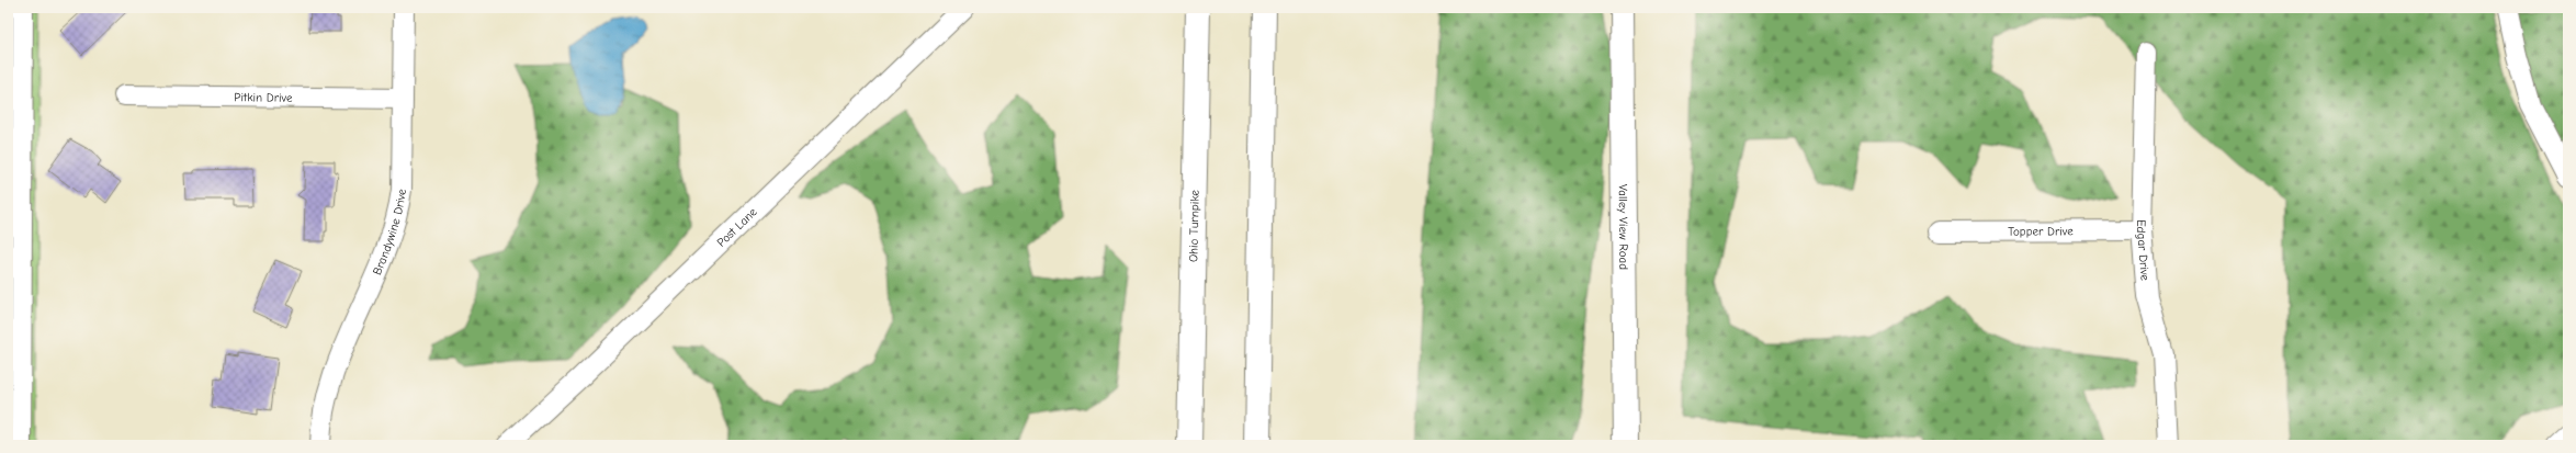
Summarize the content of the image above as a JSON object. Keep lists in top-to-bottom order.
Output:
{
  "streets": {
    "main road": ["Valley View Road", "Ohio Turnpike"],
    "street": [
      "Pitkin Drive",
      "Post Lane",
      "Topper Drive",
      "Brandywine Drive",
      "Edgar Drive"
    ]
  },
  "crossings": [
    ["Pitkin Drive", "Brandywine Drive"],
    ["Topper Drive", "Edgar Drive"]
  ]
}
